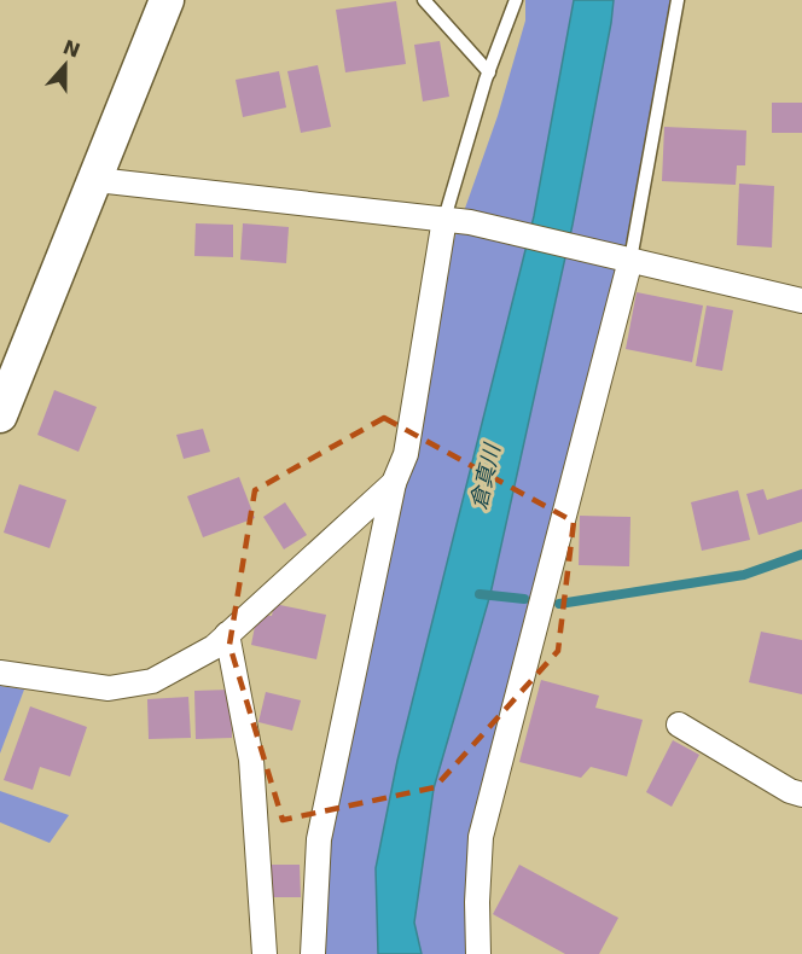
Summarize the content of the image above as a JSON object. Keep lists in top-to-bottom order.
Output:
{
  "water": ["倉真川"],
  "north": "top"
}
